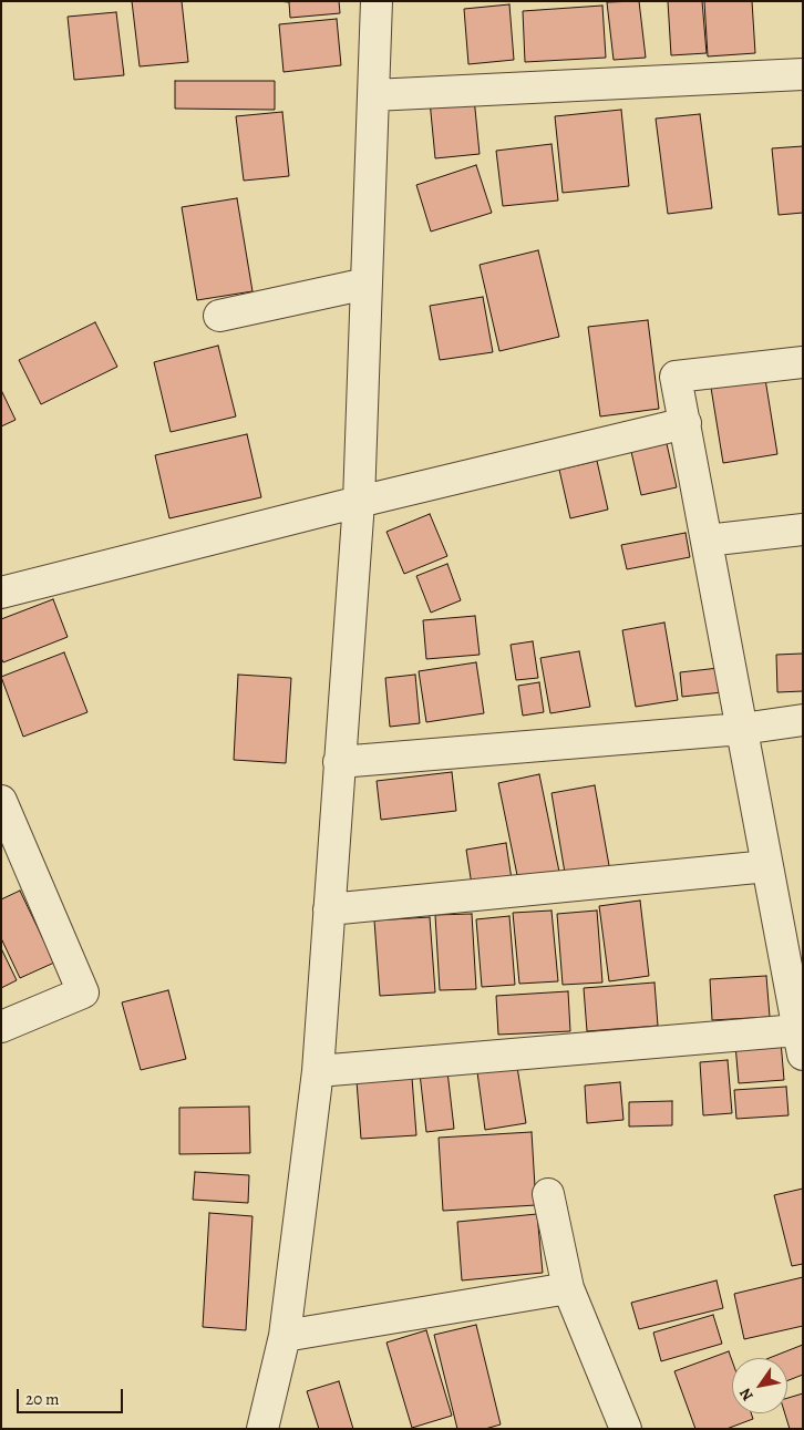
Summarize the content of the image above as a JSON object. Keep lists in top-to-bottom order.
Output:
{
  "scale_bar": "20 m",
  "north": "bottom left"
}
